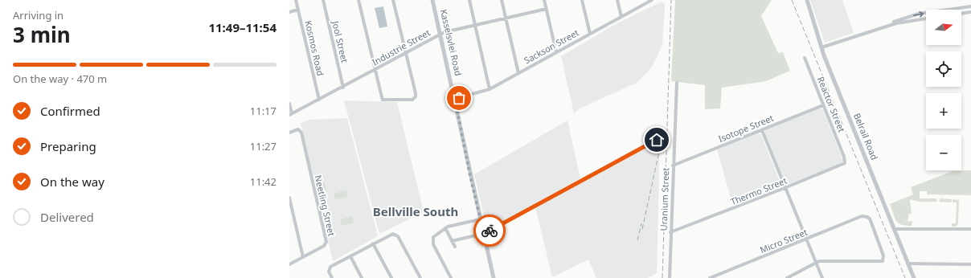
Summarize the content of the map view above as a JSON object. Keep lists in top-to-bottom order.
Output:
{
  "streets": {
    "street": [
      "Jool Street",
      "Kasselsvlei Road",
      "Sackson Street",
      "Industrie Street",
      "Kosmos Road",
      "Reactor Street",
      "Isotope Street",
      "Belrail Road",
      "Thermo Street",
      "Uranium Street",
      "Neetling Street",
      "Micro Street"
    ]
  },
  "crossings": [
    ["Jool Street", "Industrie Street"],
    ["Kasselsvlei Road", "Sackson Street"],
    ["Kasselsvlei Road", "Industrie Street"],
    ["Industrie Street", "Kosmos Road"],
    ["Reactor Street", "Isotope Street"],
    ["Reactor Street", "Thermo Street"],
    ["Isotope Street", "Uranium Street"],
    ["Thermo Street", "Uranium Street"]
  ],
  "districts": ["Bellville South"],
  "north": "right",
  "page": {
    "heading": ["3 min", "Arriving in", "11:49–11:54"],
    "map_buttons": ["+", "−"],
    "bar": "On the way · 470 m",
    "list": [
      ["Confirmed", "11:17"],
      ["Preparing", "11:27"],
      ["On the way", "11:42"],
      "Delivered"
    ]
  }
}
